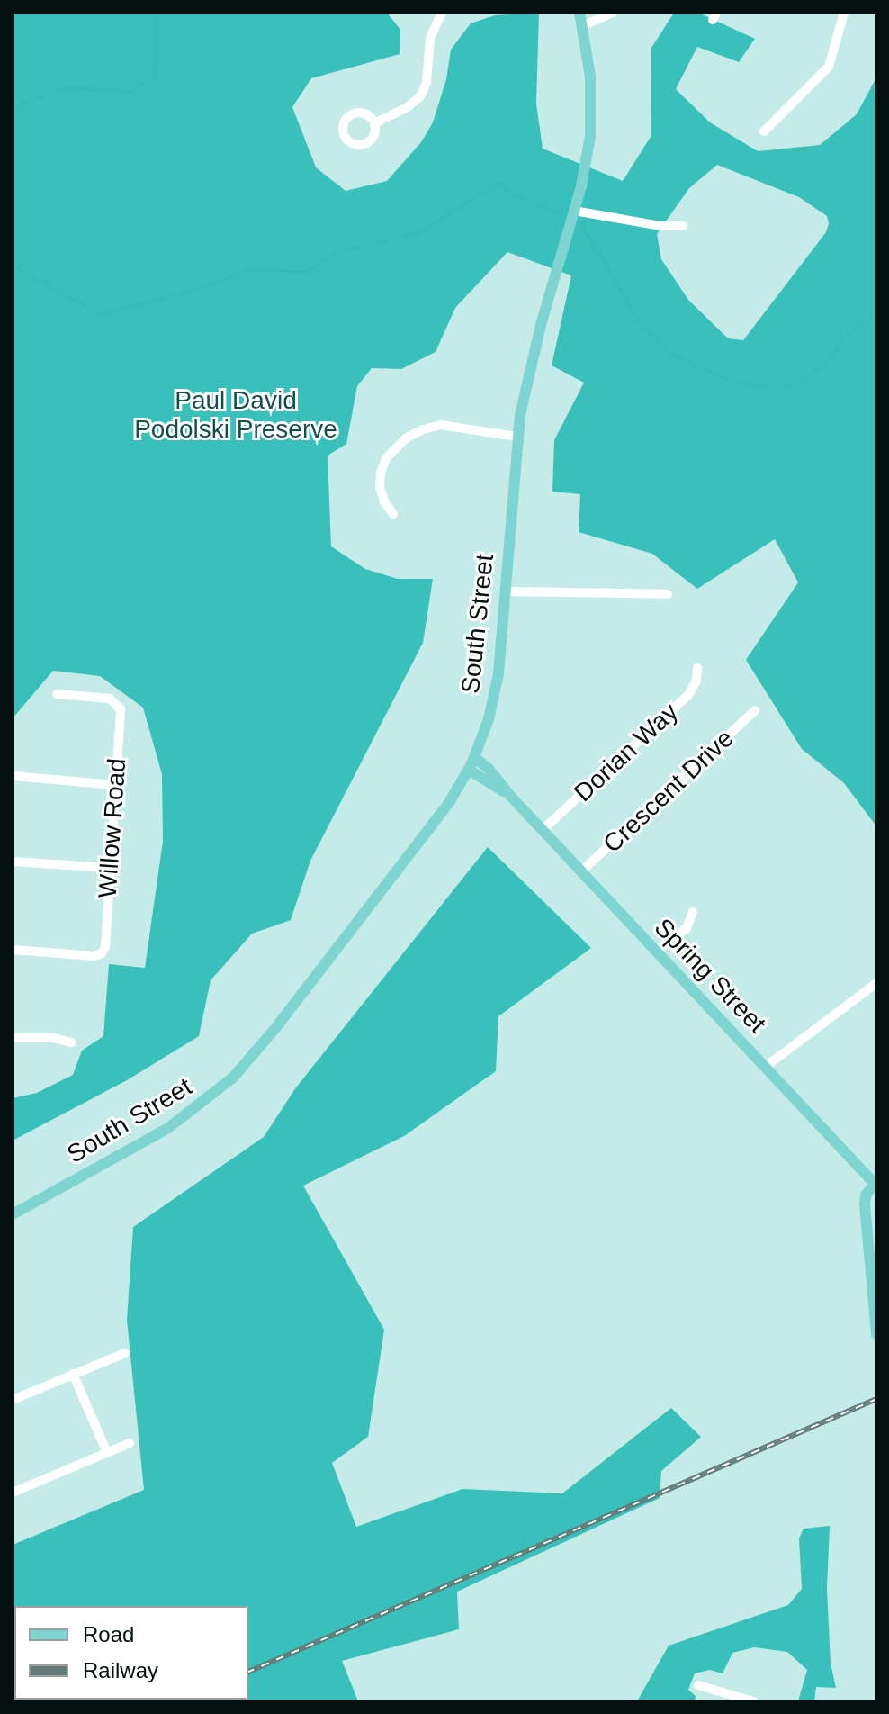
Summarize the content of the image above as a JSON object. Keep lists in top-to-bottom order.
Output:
{
  "streets": {
    "main road": ["South Street", "Spring Street"],
    "street": ["Dorian Way", "Crescent Drive", "Willow Road"]
  },
  "crossings": [
    ["South Street", "Spring Street"],
    ["Dorian Way", "Spring Street"],
    ["Crescent Drive", "Spring Street"]
  ],
  "parks": ["Paul David Podolski Preserve"],
  "legend": ["Road", "Railway"]
}
